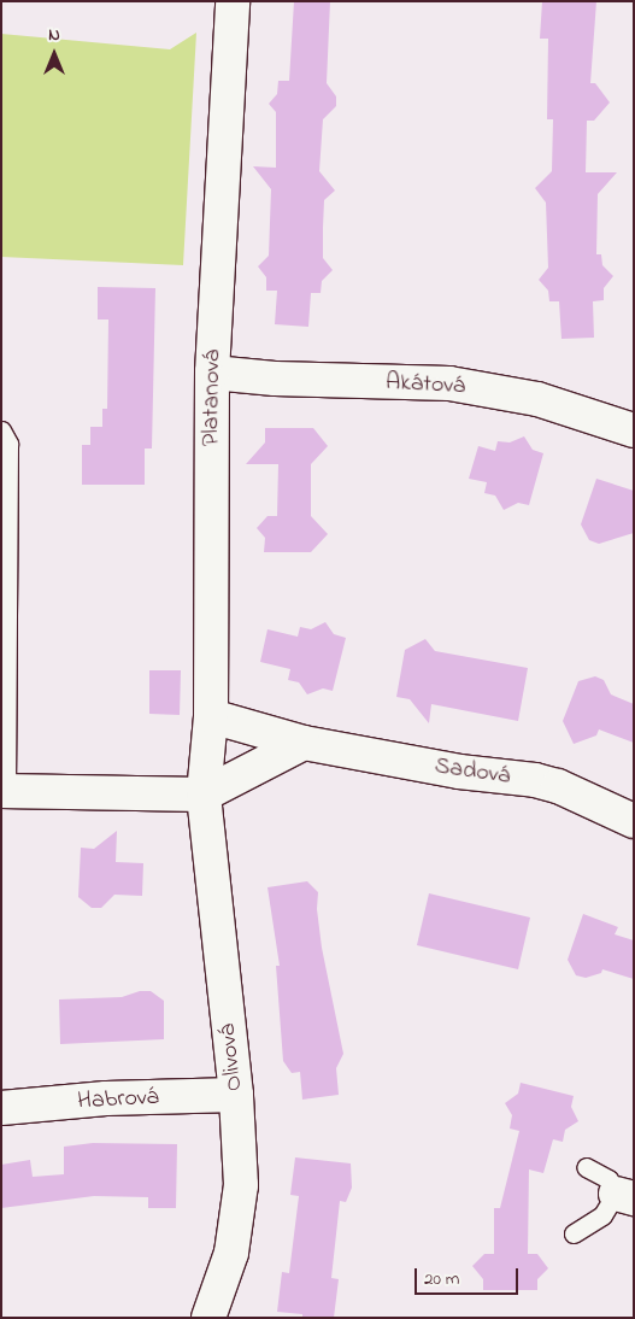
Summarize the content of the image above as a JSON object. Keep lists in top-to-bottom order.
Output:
{
  "streets": {
    "street": [
      "Akátová",
      "Platanová",
      "Sadová",
      "Olivová",
      "Habrová"
    ]
  },
  "crossings": [
    ["Akátová", "Platanová"],
    ["Platanová", "Sadová"],
    ["Platanová", "Olivová"],
    ["Olivová", "Habrová"]
  ],
  "scale_bar": "20 m",
  "north": "top"
}
